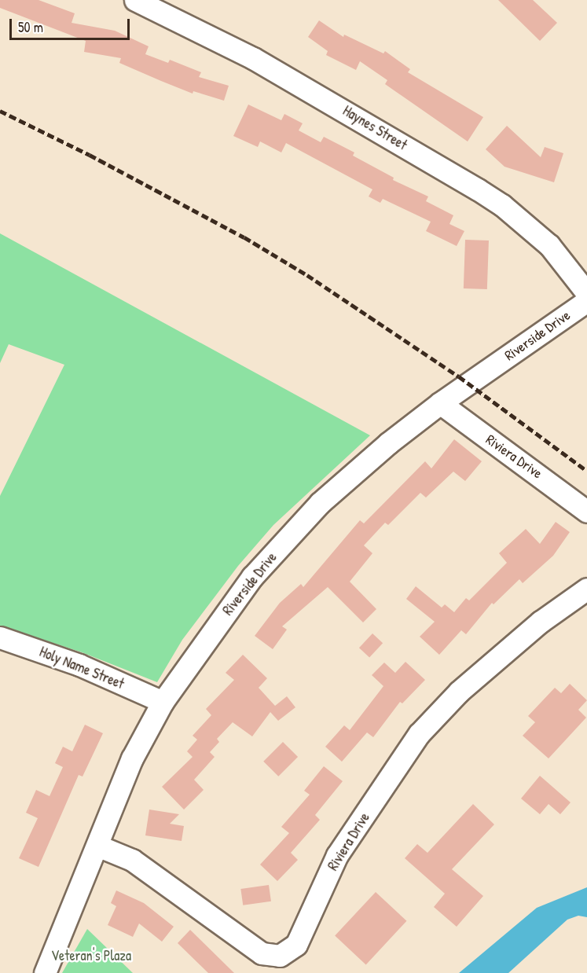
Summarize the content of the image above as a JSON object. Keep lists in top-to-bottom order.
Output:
{
  "streets": {
    "street": [
      "Haynes Street",
      "Riverside Drive",
      "Riviera Drive",
      "Holy Name Street"
    ]
  },
  "crossings": [
    ["Riverside Drive", "Riviera Drive"],
    ["Riverside Drive", "Holy Name Street"]
  ],
  "parks": ["Veteran's Plaza"],
  "scale_bar": "50 m"
}
